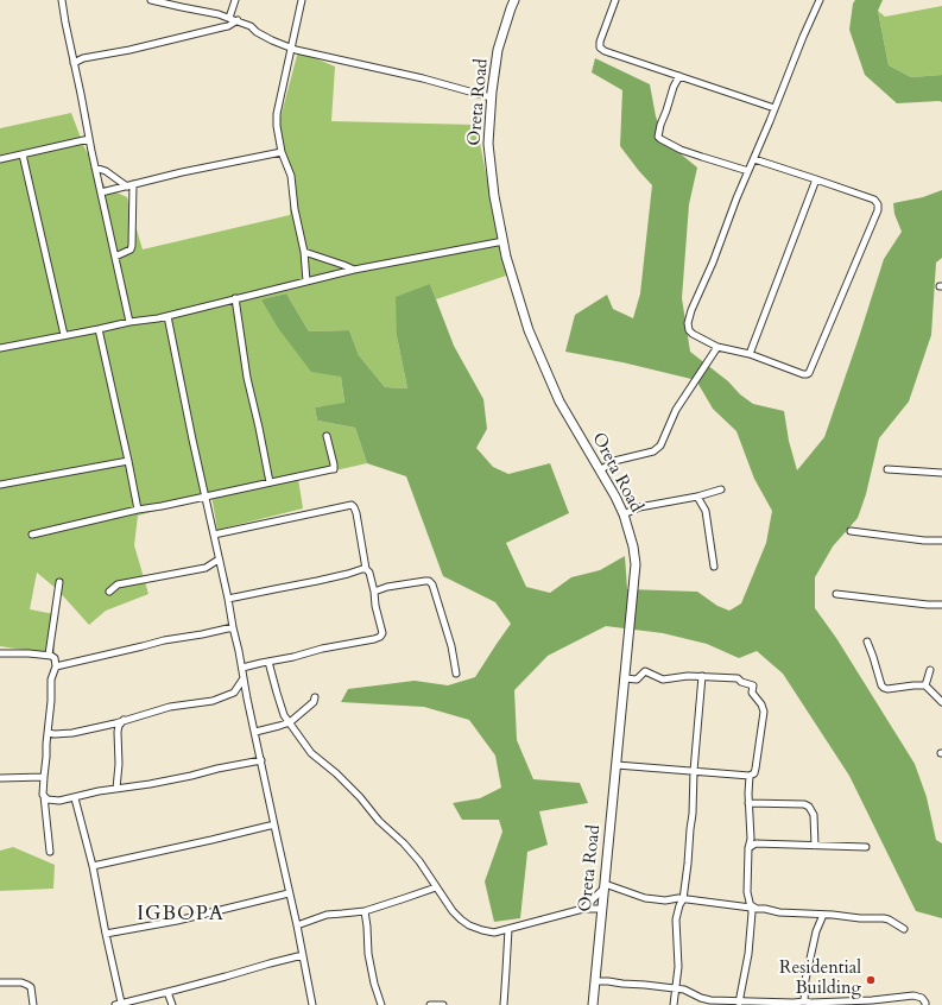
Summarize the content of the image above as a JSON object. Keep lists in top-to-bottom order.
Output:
{
  "streets": {
    "street": ["Oreta Road"]
  },
  "districts": ["IGBOPA"],
  "places": ["Residential Building"]
}
